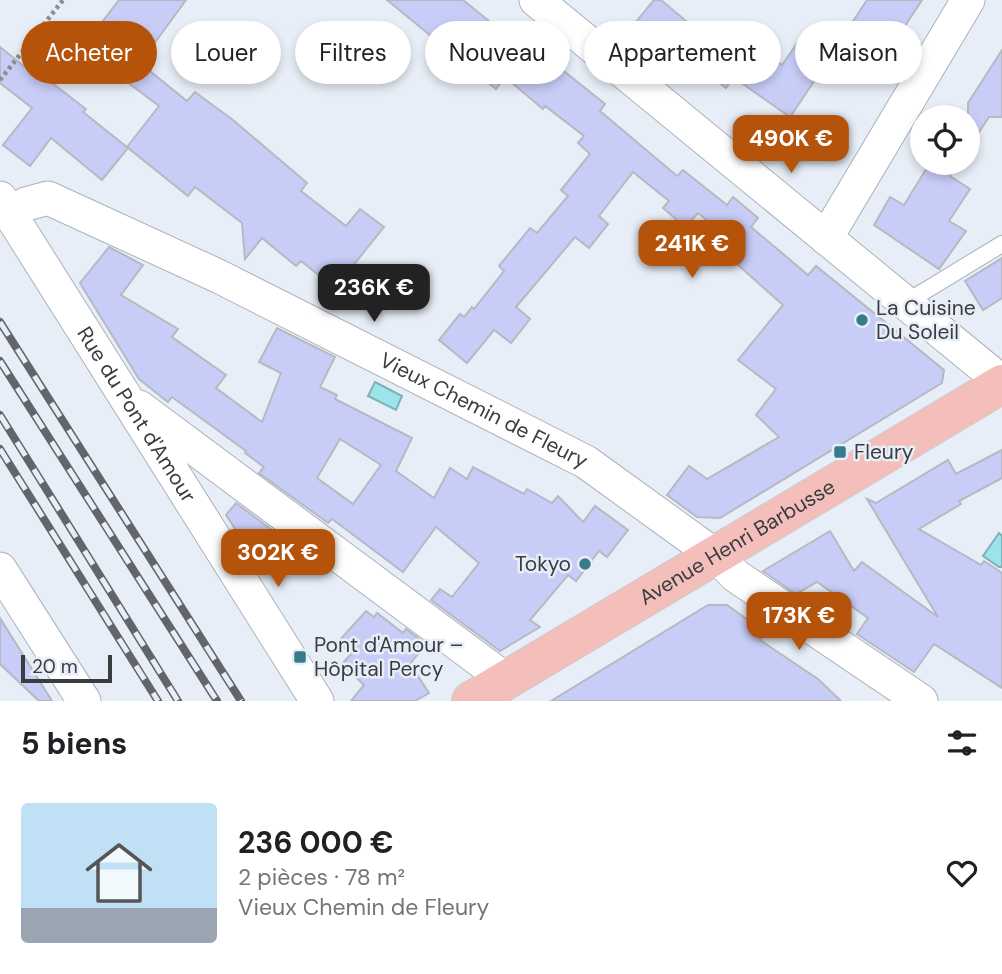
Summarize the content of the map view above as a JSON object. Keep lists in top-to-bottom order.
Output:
{
  "streets": {
    "main road": ["Avenue Henri Barbusse"],
    "street": ["Vieux Chemin de Fleury", "Rue du Pont d'Amour"]
  },
  "crossings": [
    ["Vieux Chemin de Fleury", "Rue du Pont d'Amour"],
    ["Vieux Chemin de Fleury", "Avenue Henri Barbusse"]
  ],
  "places": {
    "other": ["La Cuisine Du Soleil", "Tokyo"],
    "transit": ["Fleury", "Pont d'Amour – Hôpital Percy"]
  },
  "scale_bar": "20 m",
  "page": {
    "chip": [
      "Acheter",
      "Louer",
      "Filtres",
      "Nouveau",
      "Appartement",
      "Maison"
    ],
    "price": [
      "490K €",
      "241K €",
      "236K €",
      "302K €",
      "173K €"
    ],
    "scale": "20 m",
    "heading": "5 biens",
    "list": [
      {
        "name": "236 000 €",
        "note": "2 pièces · 78 m² · Vieux Chemin de Fleury"
      }
    ]
  }
}
